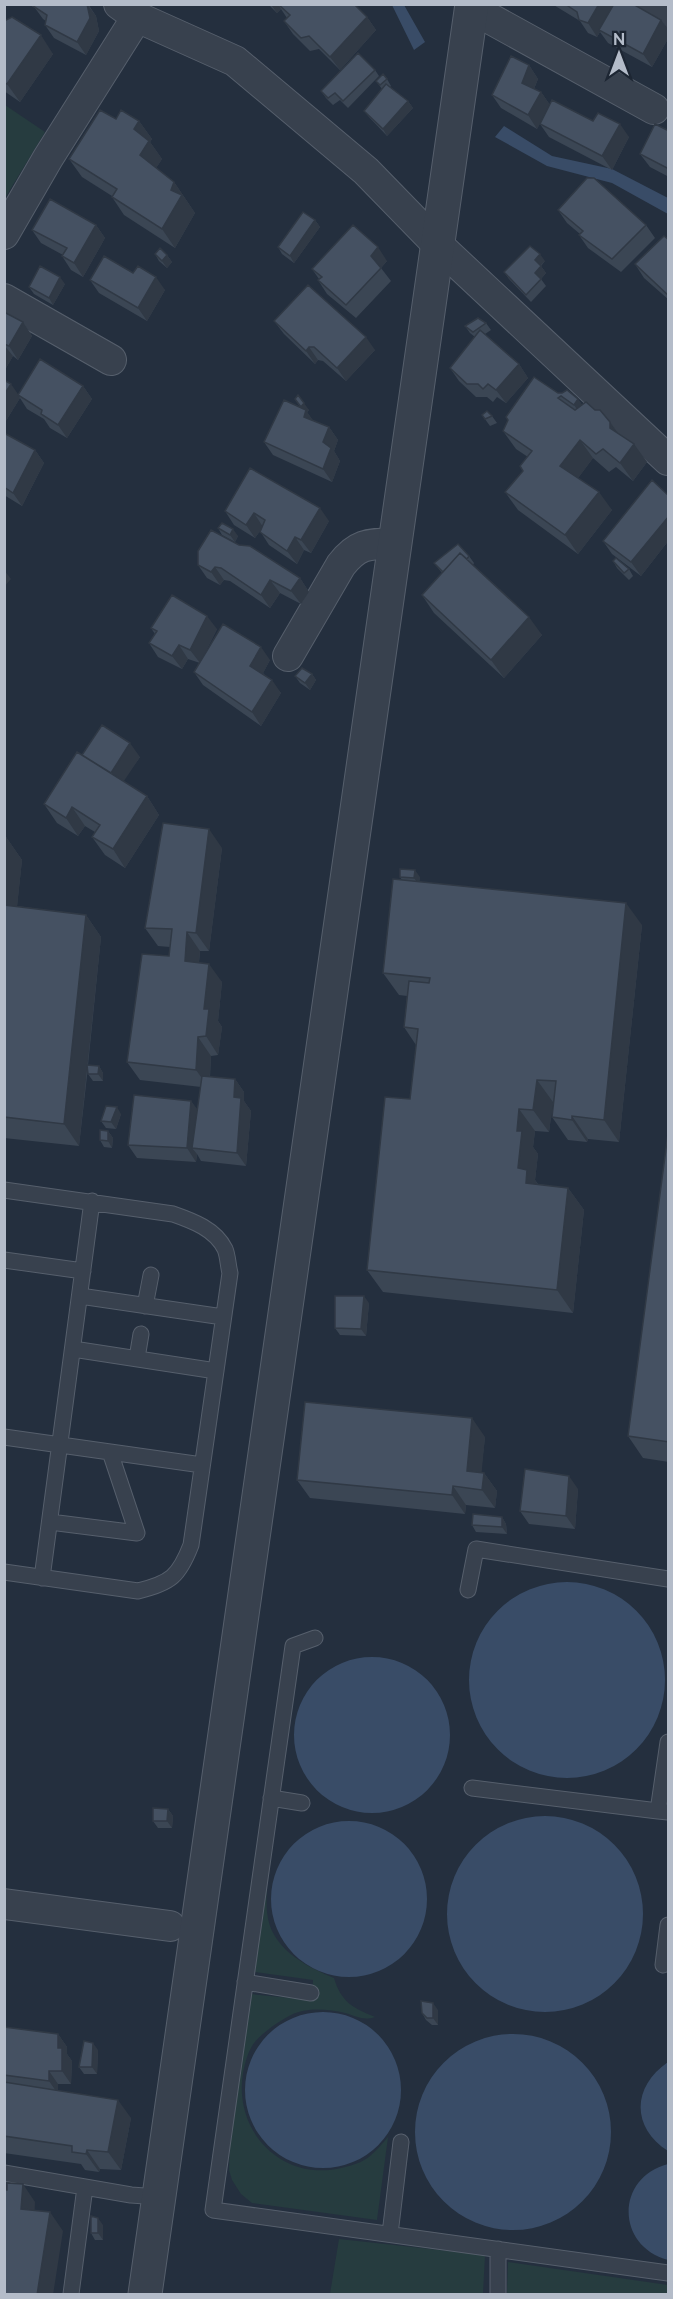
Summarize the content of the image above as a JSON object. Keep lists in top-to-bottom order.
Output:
{
  "north": "top"
}
